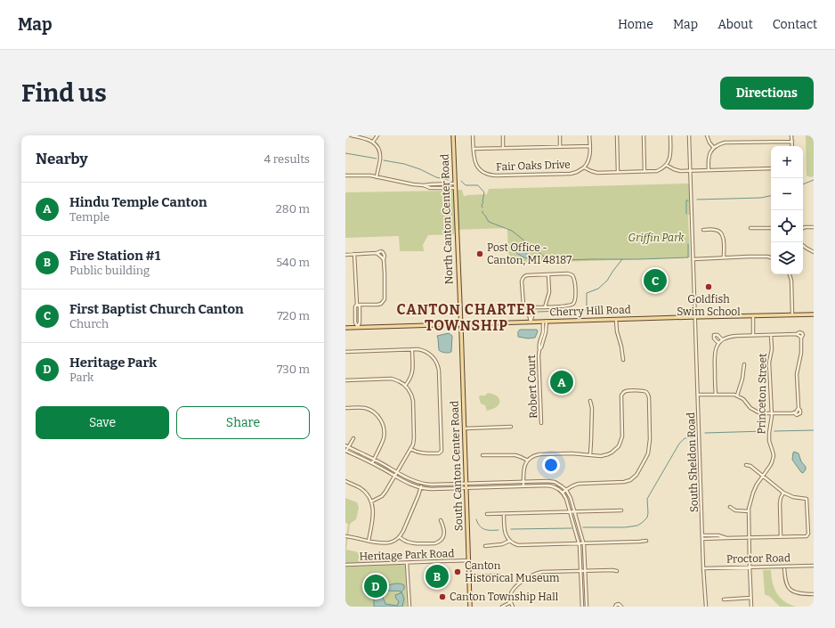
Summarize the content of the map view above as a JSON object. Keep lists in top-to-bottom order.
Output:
{
  "streets": {
    "main road": ["North Canton Center Road", "Cherry Hill Road", "South Canton Center Road"],
    "street": [
      "Fair Oaks Drive",
      "Robert Court",
      "Princeton Street",
      "South Sheldon Road",
      "Heritage Park Road",
      "Proctor Road"
    ]
  },
  "crossings": [
    ["North Canton Center Road", "Cherry Hill Road"],
    ["North Canton Center Road", "South Canton Center Road"],
    ["Cherry Hill Road", "Robert Court"],
    ["Cherry Hill Road", "South Sheldon Road"],
    ["Cherry Hill Road", "South Canton Center Road"],
    ["Princeton Street", "Proctor Road"],
    ["South Sheldon Road", "Proctor Road"],
    ["South Canton Center Road", "Heritage Park Road"]
  ],
  "districts": ["CANTON CHARTER TOWNSHIP"],
  "parks": ["Griffin Park"],
  "places": [
    "Post Office - Canton, MI 48187",
    "Goldfish Swim School",
    "Canton Historical Museum",
    "Canton Township Hall"
  ],
  "page": {
    "header": "Map",
    "nav": [
      "Home",
      "Map",
      "About",
      "Contact"
    ],
    "buttons": [
      "Directions",
      ["Save", "Share"]
    ],
    "title": "Find us",
    "heading": ["Nearby", "4 results"],
    "map_buttons": ["+", "−"],
    "list": [
      {
        "mark": "A",
        "name": "Hindu Temple Canton",
        "note": "Temple",
        "value": "280 m"
      },
      {
        "mark": "B",
        "name": "Fire Station #1",
        "note": "Public building",
        "value": "540 m"
      },
      {
        "mark": "C",
        "name": "First Baptist Church Canton",
        "note": "Church",
        "value": "720 m"
      },
      {
        "mark": "D",
        "name": "Heritage Park",
        "note": "Park",
        "value": "730 m"
      }
    ],
    "pins": [
      "C",
      "A",
      "B",
      "D"
    ]
  }
}
